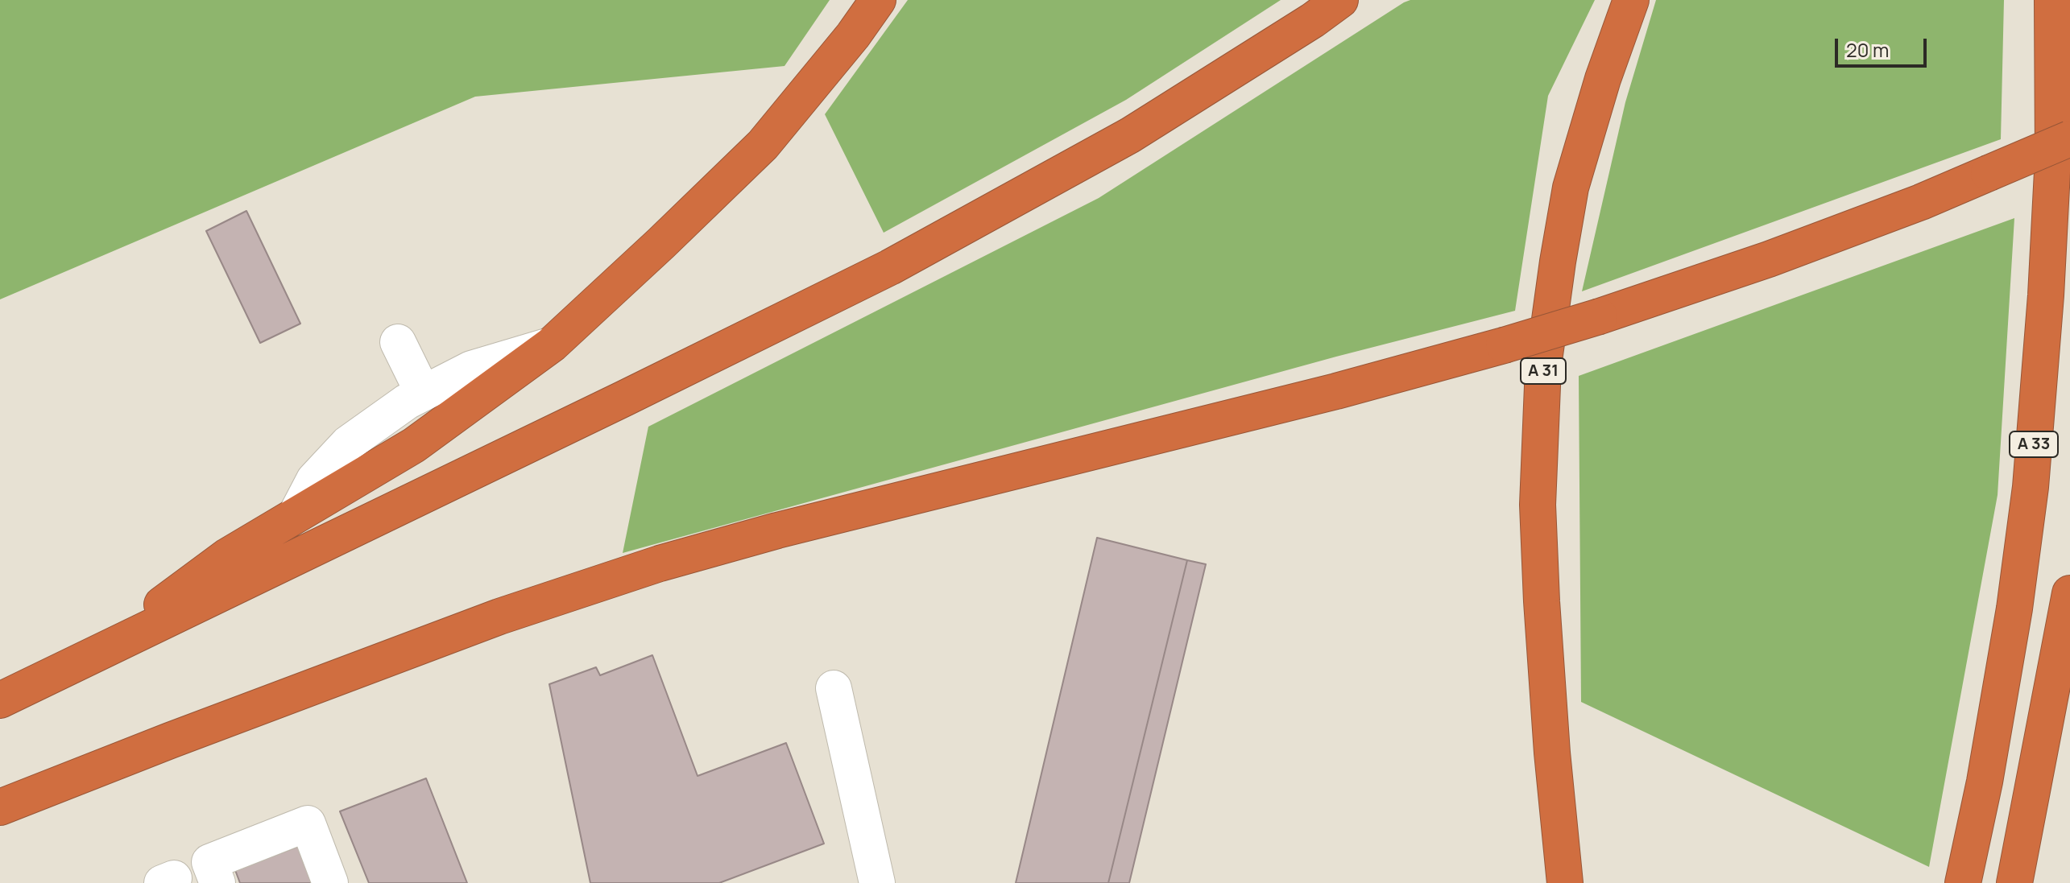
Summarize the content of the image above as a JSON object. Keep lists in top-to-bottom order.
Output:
{
  "streets": {
    "highway": ["A 31", "A 33"]
  },
  "scale_bar": "20 m"
}
